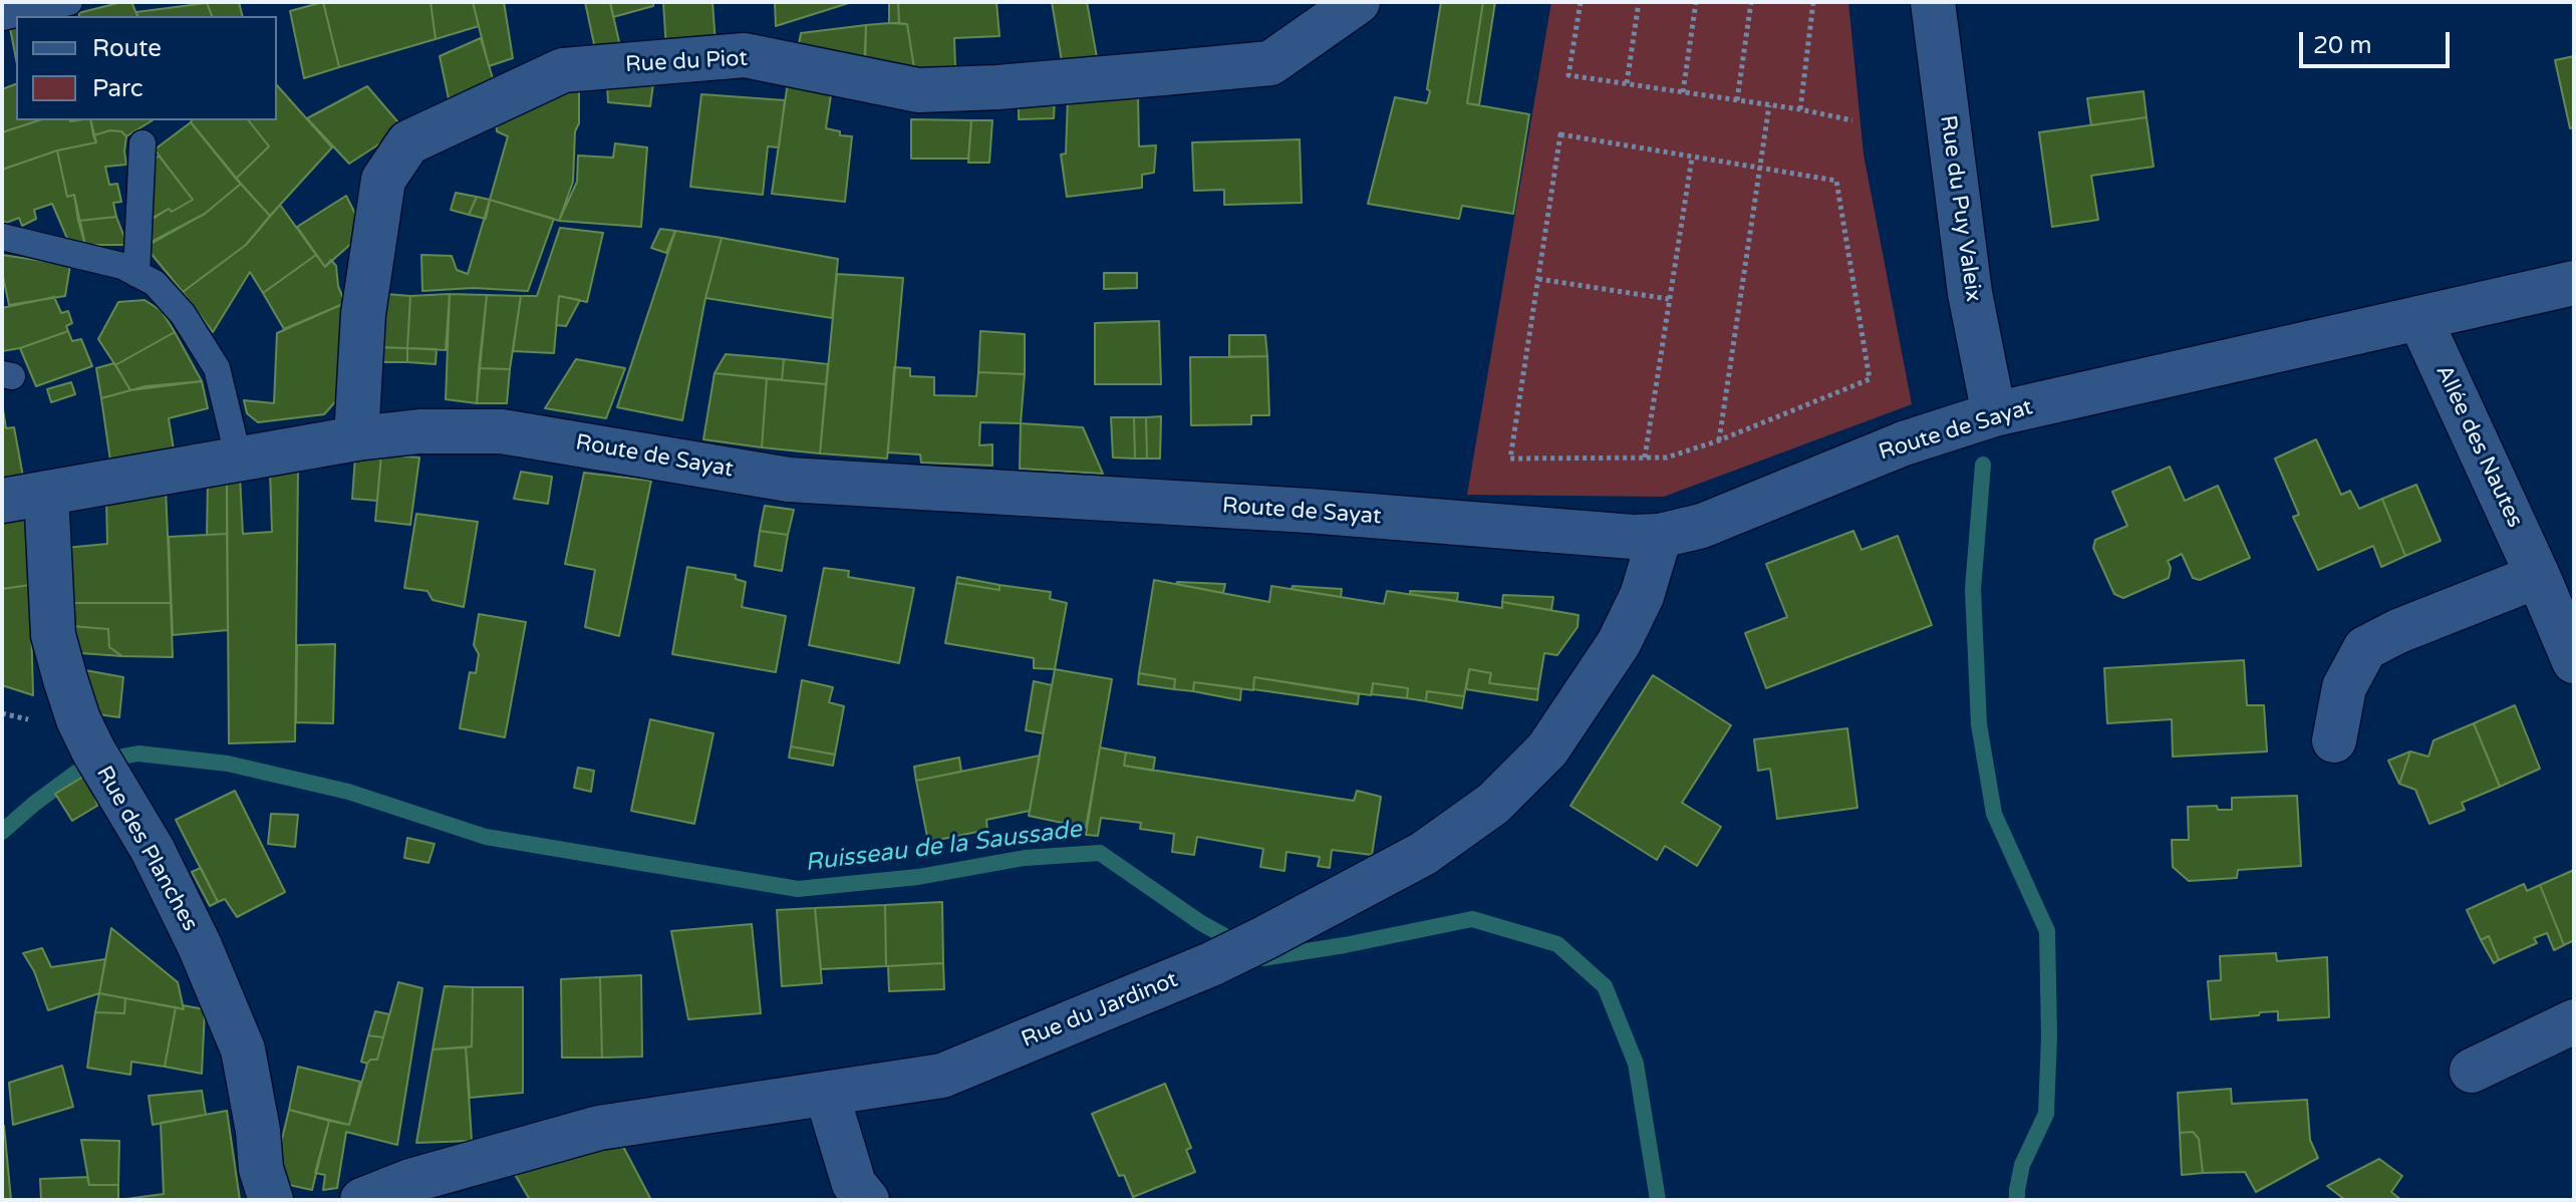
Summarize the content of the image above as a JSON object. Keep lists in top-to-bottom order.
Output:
{
  "streets": {
    "street": [
      "Rue du Piot",
      "Rue du Puy Valeix",
      "Route de Sayat",
      "Allée des Nautes",
      "Rue des Planches",
      "Rue du Jardinot"
    ]
  },
  "crossings": [
    ["Rue du Piot", "Route de Sayat"],
    ["Rue du Puy Valeix", "Route de Sayat"],
    ["Route de Sayat", "Allée des Nautes"],
    ["Route de Sayat", "Rue des Planches"],
    ["Route de Sayat", "Rue du Jardinot"]
  ],
  "water": ["Ruisseau de la Saussade"],
  "legend": ["Route", "Parc"],
  "scale_bar": "20 m"
}
